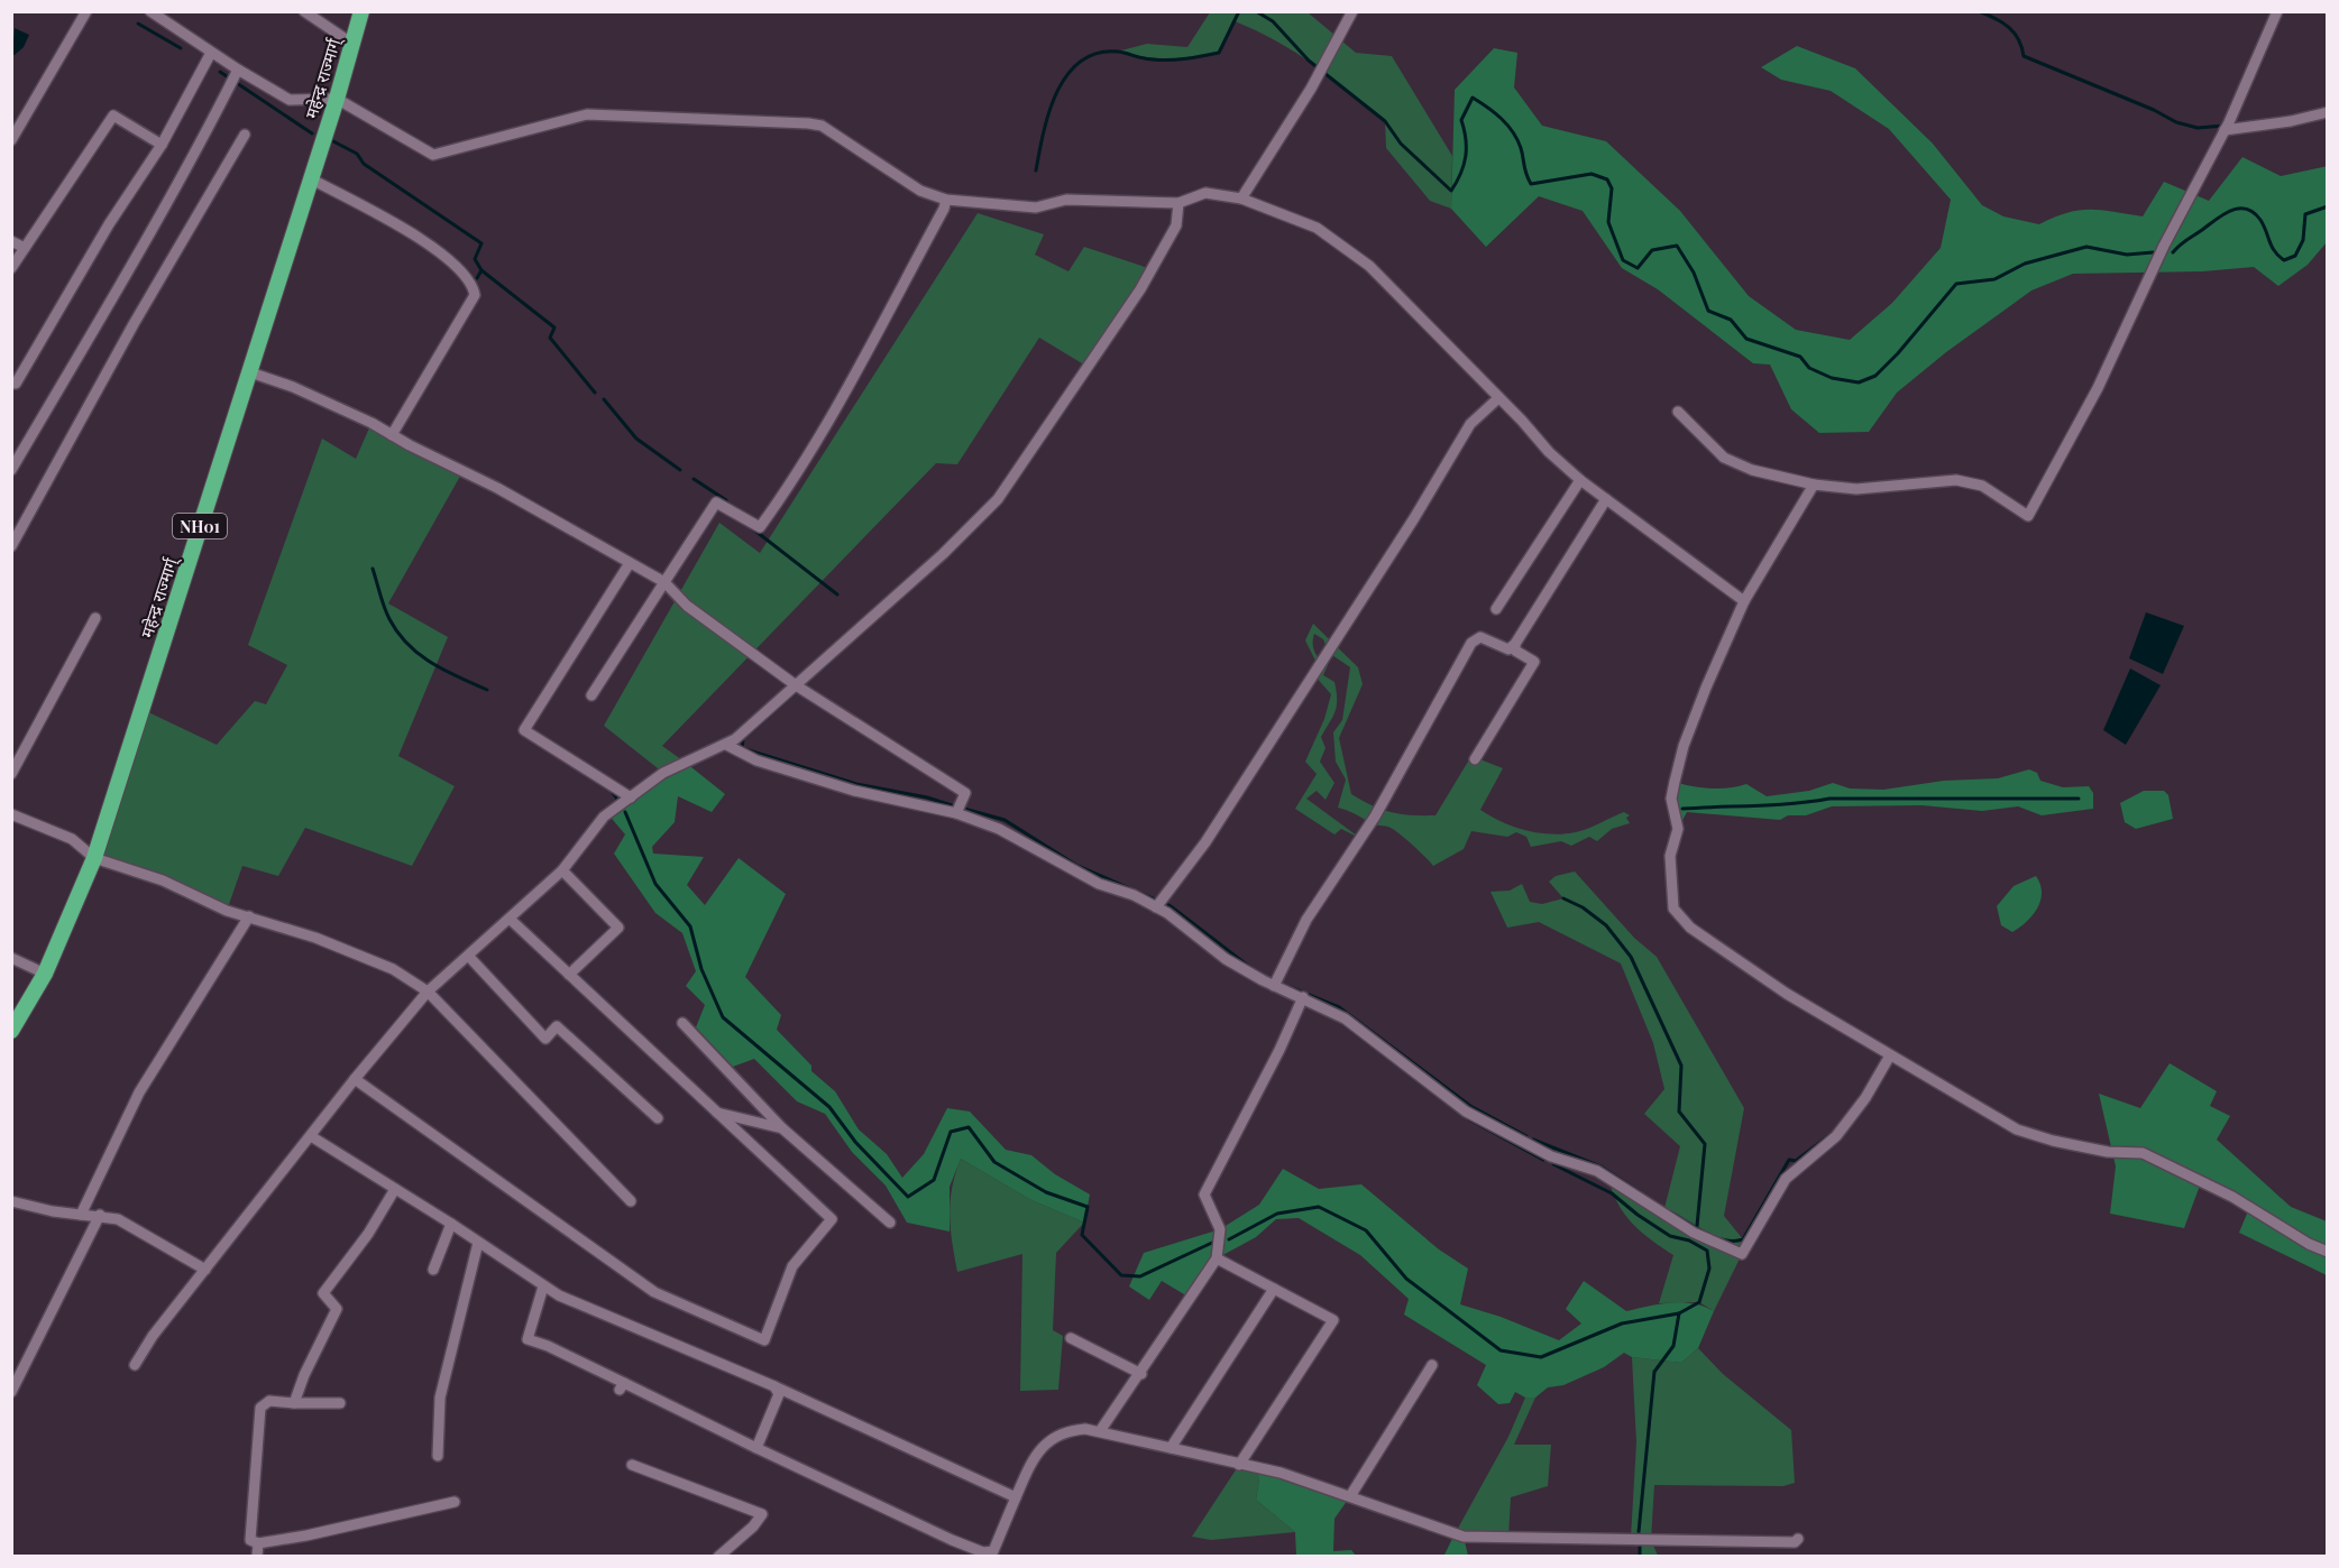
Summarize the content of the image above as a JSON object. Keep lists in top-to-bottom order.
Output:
{
  "streets": {
    "highway": ["महेन्द्र राज्मार्ग्", "NH01"]
  }
}
